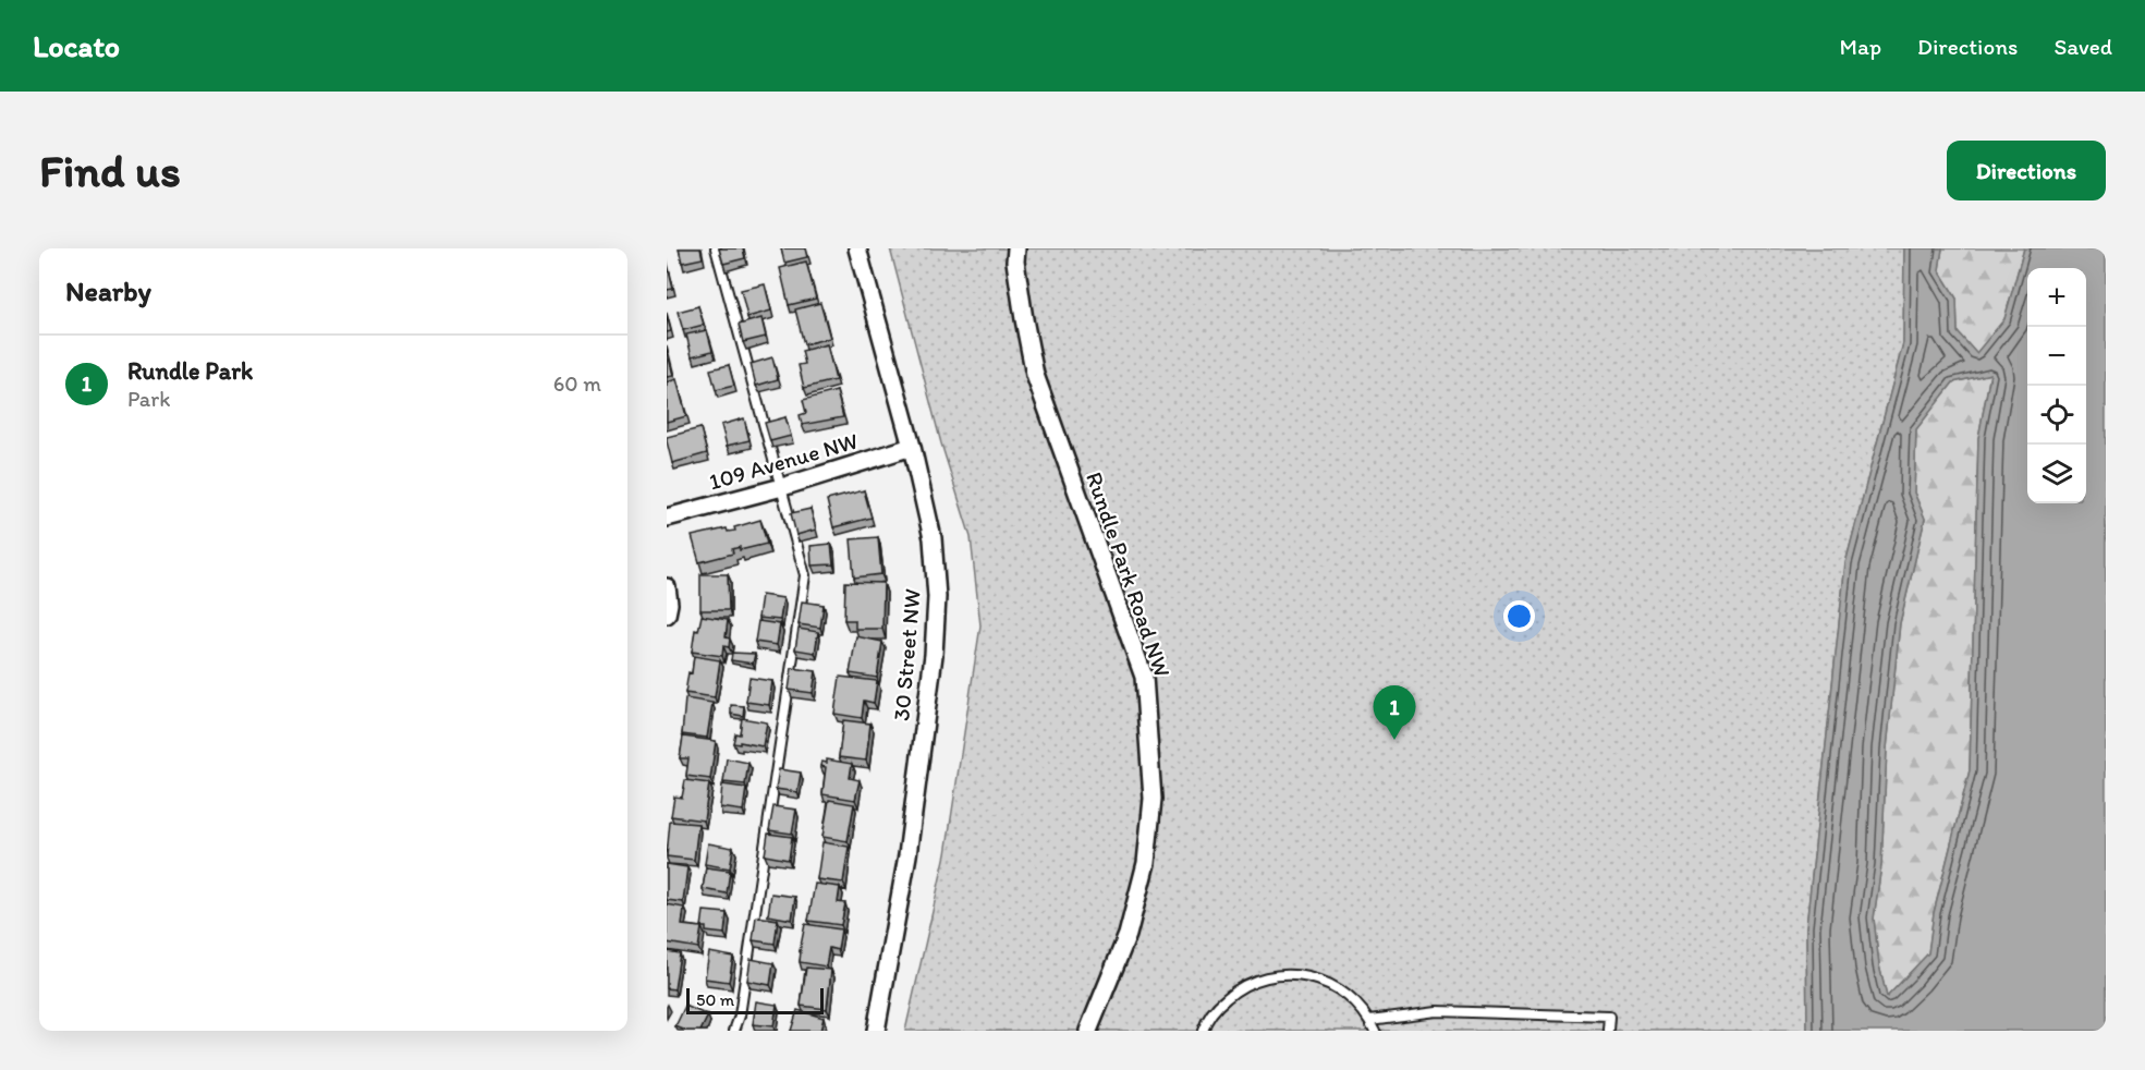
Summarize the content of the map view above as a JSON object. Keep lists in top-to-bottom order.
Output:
{
  "streets": {
    "street": ["109 Avenue NW", "Rundle Park Road NW", "30 Street NW"]
  },
  "crossings": [
    ["109 Avenue NW", "30 Street NW"]
  ],
  "scale_bar": "50 m",
  "page": {
    "header": "Locato",
    "nav": ["Map", "Directions", "Saved"],
    "buttons": "Directions",
    "title": "Find us",
    "heading": "Nearby",
    "map_buttons": ["+", "−"],
    "list": [
      {
        "mark": "1",
        "name": "Rundle Park",
        "note": "Park",
        "value": "60 m"
      }
    ],
    "pins": "1",
    "scale": "50 m"
  }
}
